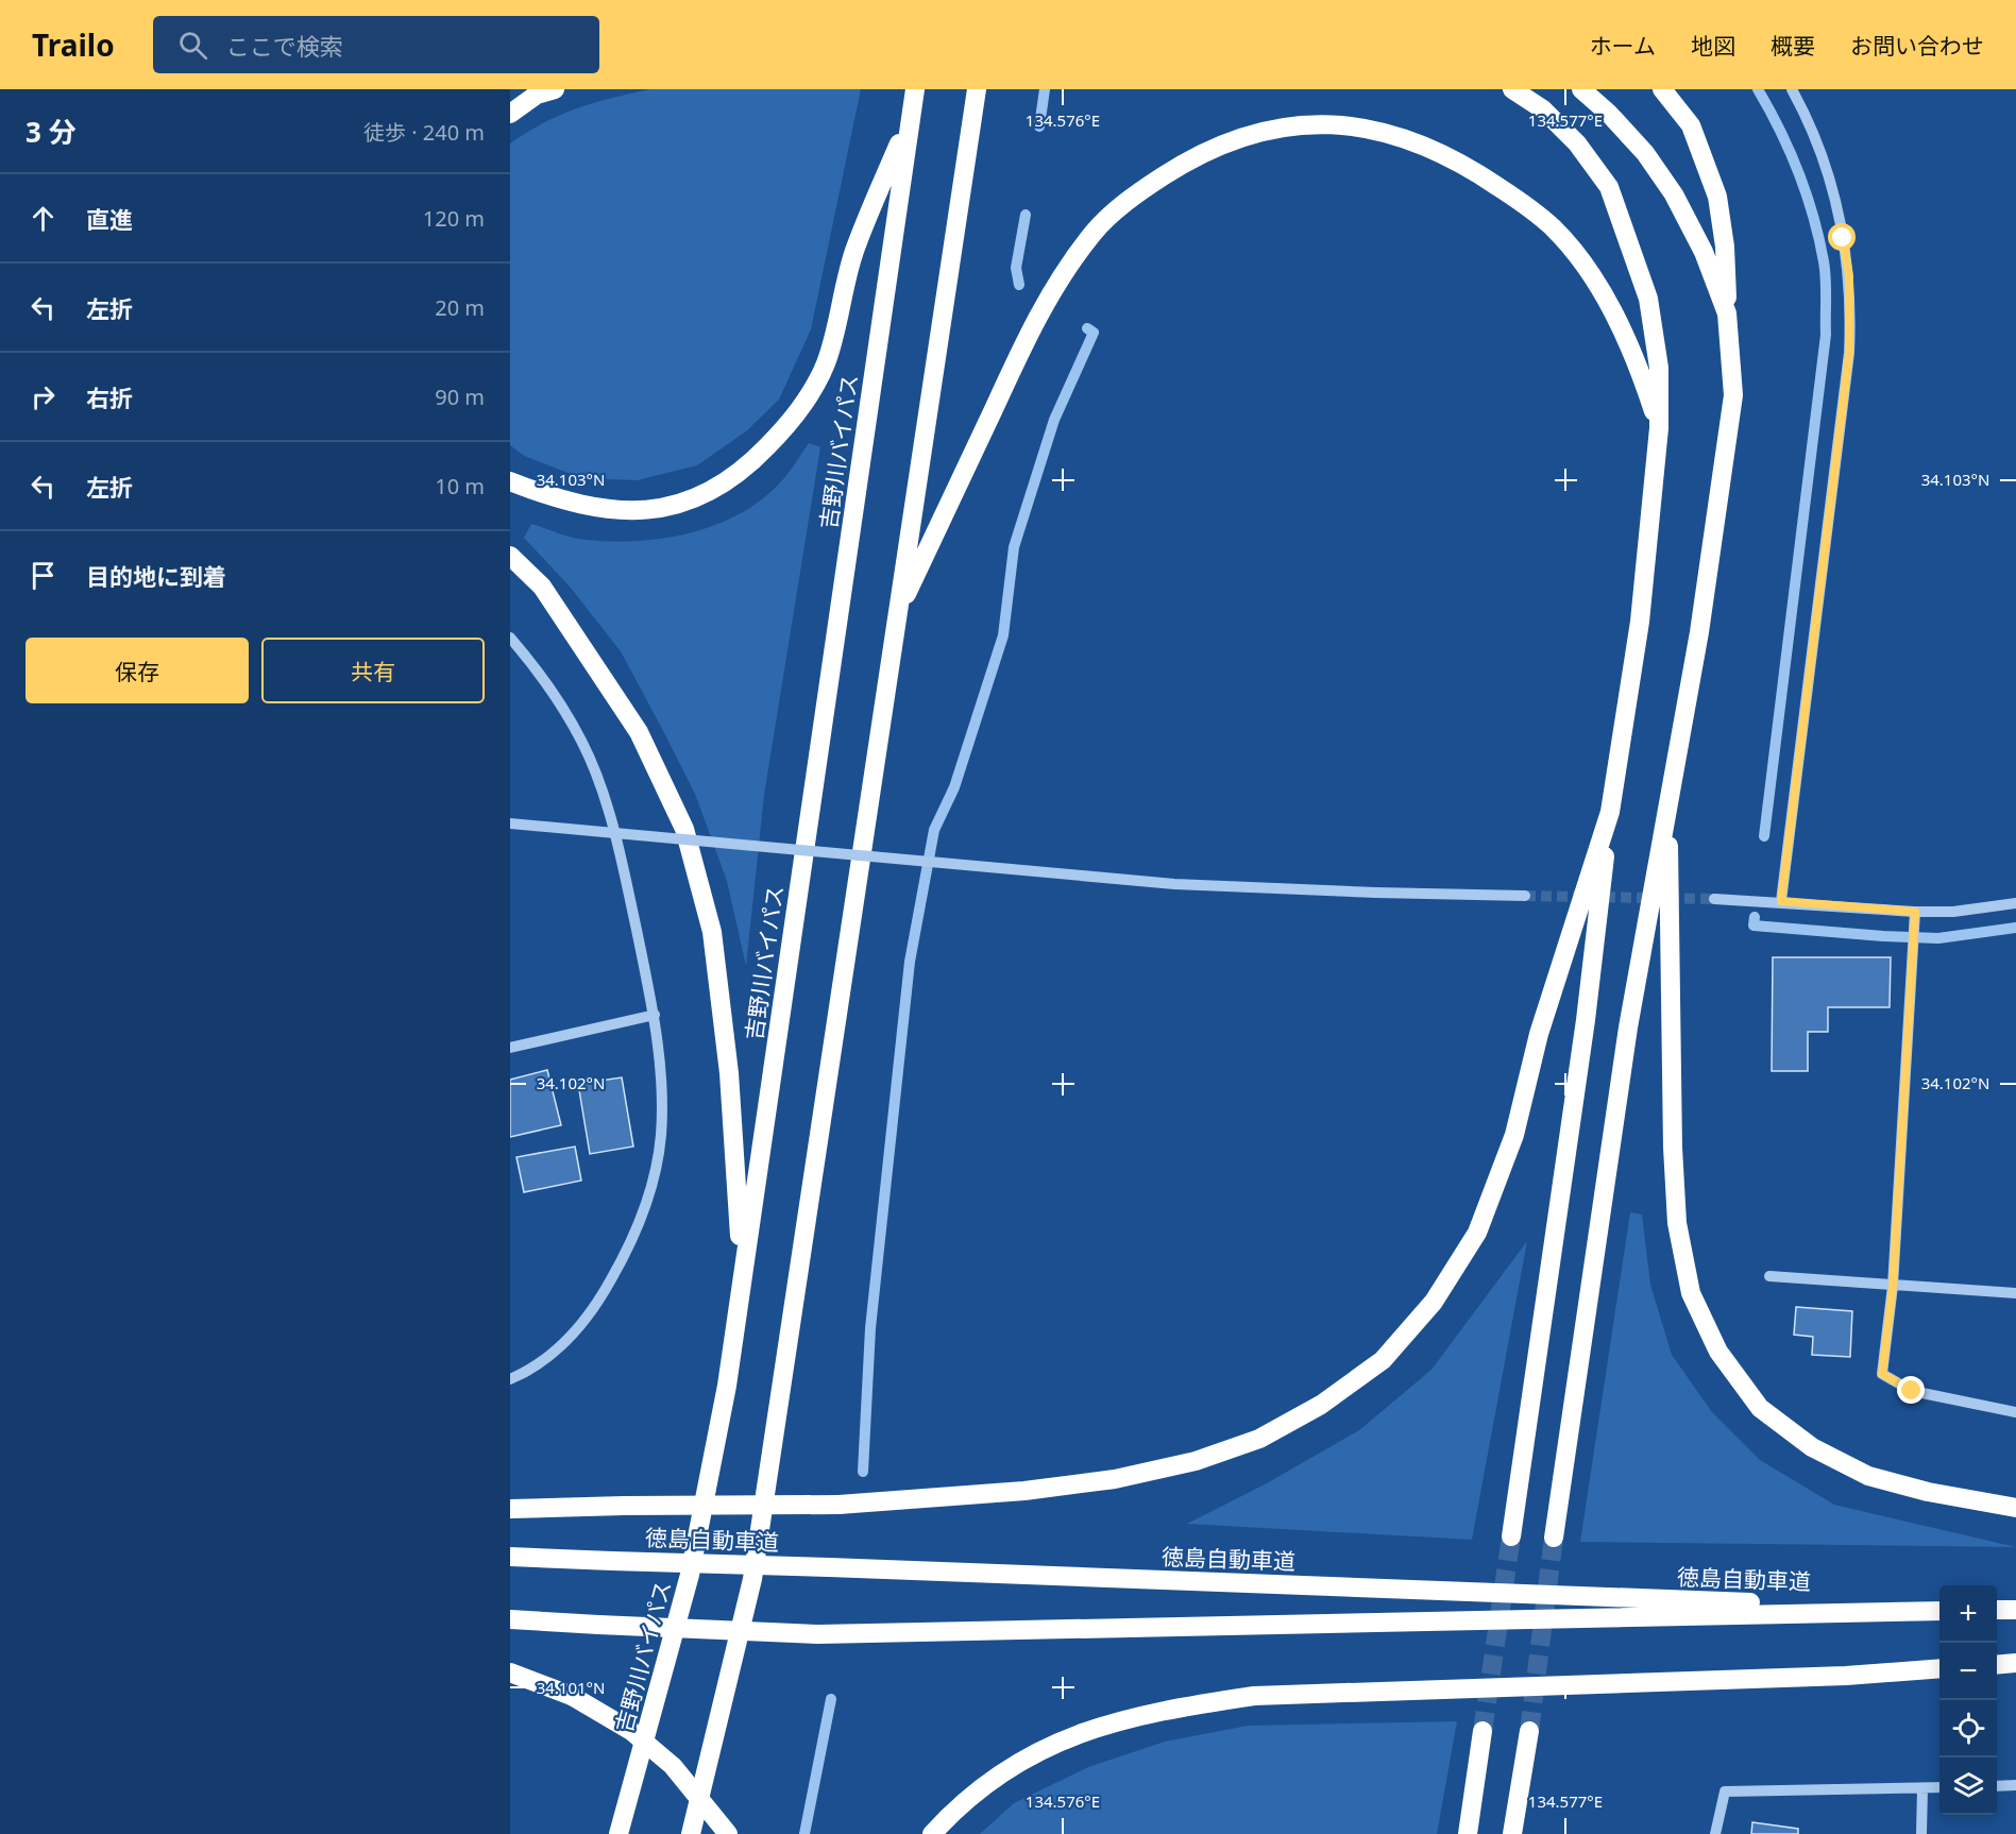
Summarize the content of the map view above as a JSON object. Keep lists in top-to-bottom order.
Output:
{
  "streets": {
    "highway": ["吉野川バイパス", "徳島自動車道"]
  },
  "page": {
    "header": "Trailo",
    "search": "ここで検索",
    "nav": [
      "ホーム",
      "地図",
      "概要",
      "お問い合わせ"
    ],
    "heading": ["3 分", "徒歩 · 240 m"],
    "list": [
      ["直進", "120 m"],
      ["左折", "20 m"],
      ["右折", "90 m"],
      ["左折", "10 m"],
      "目的地に到着"
    ],
    "buttons": ["保存", "共有"],
    "map_buttons": ["+", "−"]
  },
  "coordinates": [
    "134.576°E",
    "134.577°E",
    "34.103°N",
    "34.102°N",
    "34.101°N"
  ]
}
